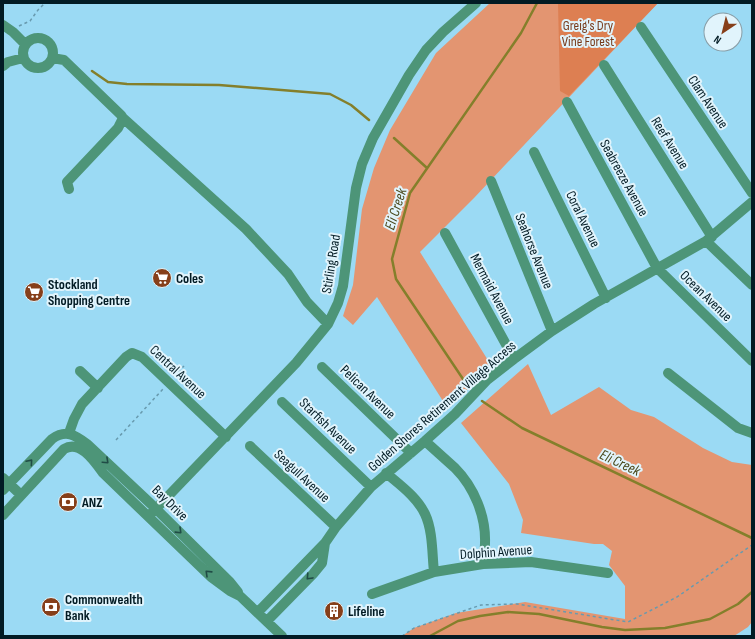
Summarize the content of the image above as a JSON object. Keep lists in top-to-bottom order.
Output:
{
  "streets": {
    "street": [
      "Clam Avenue",
      "Reef Avenue",
      "Seabreeze Avenue",
      "Coral Avenue",
      "Seahorse Avenue",
      "Stirling Road",
      "Mermaid Avenue",
      "Ocean Avenue",
      "Central Avenue",
      "Pelican Avenue",
      "Golden Shores Retirement Village Access",
      "Starfish Avenue",
      "Seagull Avenue",
      "Bay Drive",
      "Dolphin Avenue"
    ]
  },
  "crossings": [
    ["Reef Avenue", "Golden Shores Retirement Village Access"],
    ["Seabreeze Avenue", "Ocean Avenue"],
    ["Seabreeze Avenue", "Golden Shores Retirement Village Access"],
    ["Coral Avenue", "Golden Shores Retirement Village Access"],
    ["Seahorse Avenue", "Golden Shores Retirement Village Access"],
    ["Stirling Road", "Central Avenue"],
    ["Stirling Road", "Bay Drive"],
    ["Mermaid Avenue", "Golden Shores Retirement Village Access"],
    ["Ocean Avenue", "Golden Shores Retirement Village Access"],
    ["Central Avenue", "Bay Drive"],
    ["Pelican Avenue", "Golden Shores Retirement Village Access"],
    ["Golden Shores Retirement Village Access", "Starfish Avenue"],
    ["Golden Shores Retirement Village Access", "Seagull Avenue"],
    ["Golden Shores Retirement Village Access", "Bay Drive"]
  ],
  "water": ["Eli Creek"],
  "parks": ["Greig's Dry Vine Forest"],
  "places": {
    "supermarket": ["Coles", "Stockland Shopping Centre"],
    "bank": ["ANZ", "Commonwealth Bank"],
    "building": ["Lifeline"]
  },
  "north": "bottom left"
}
